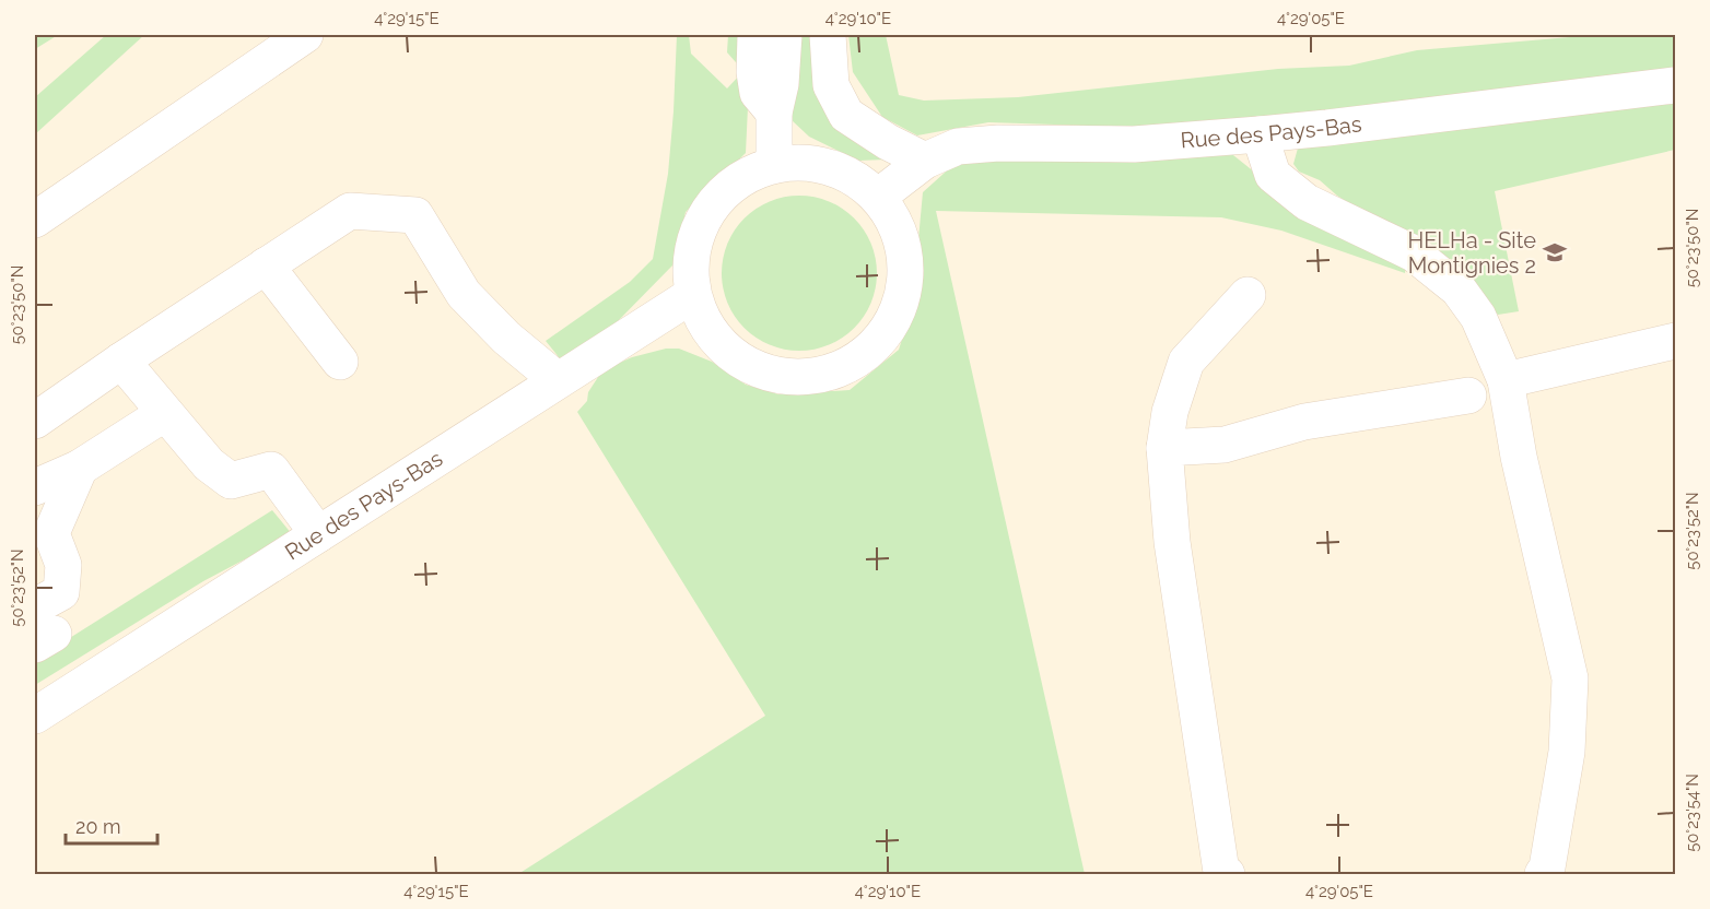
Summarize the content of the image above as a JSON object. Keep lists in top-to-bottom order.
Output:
{
  "streets": {
    "street": ["Rue des Pays-Bas"]
  },
  "places": {
    "school or university": ["HELHa - Site Montignies 2"]
  },
  "scale_bar": "20 m",
  "coordinates": [
    "4°29'15\"E",
    "4°29'10\"E",
    "4°29'05\"E",
    "50°23'50\"N",
    "50°23'52\"N",
    "50°23'54\"N"
  ]
}
